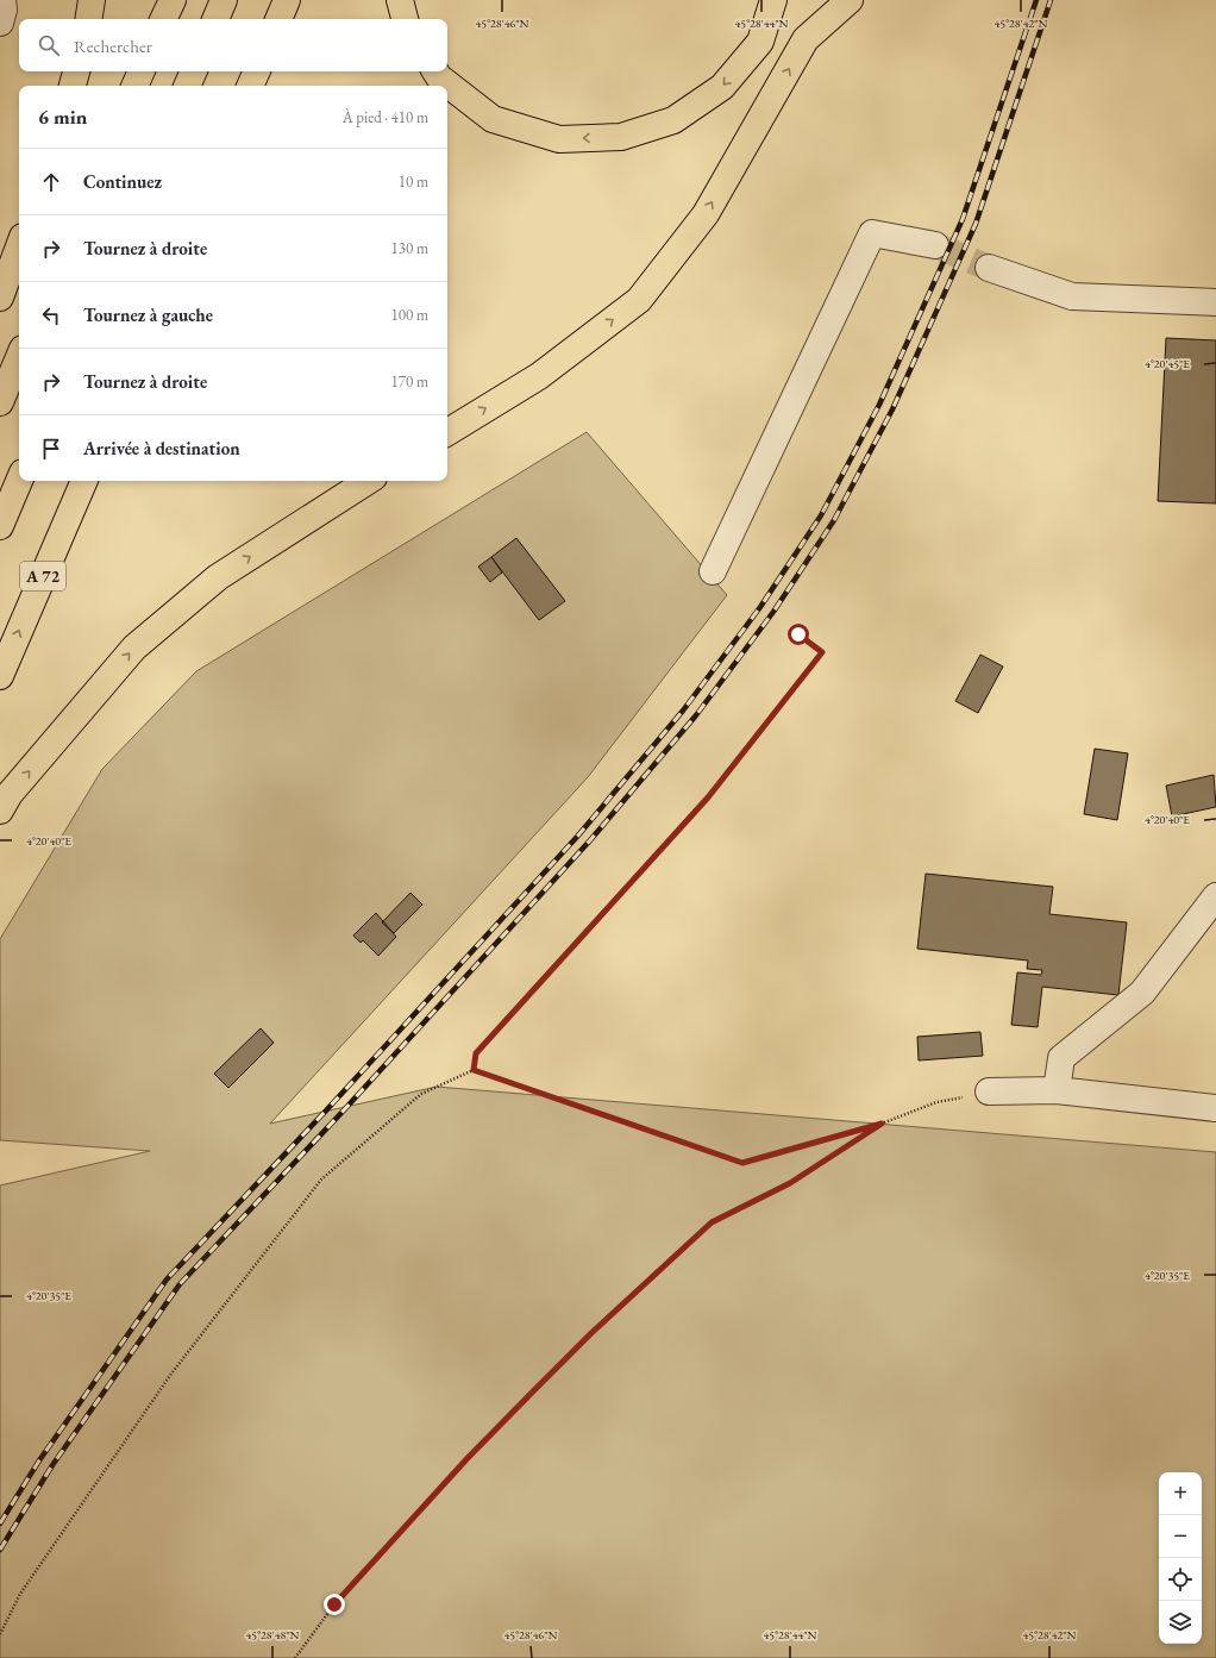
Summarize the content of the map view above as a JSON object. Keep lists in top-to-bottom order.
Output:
{
  "streets": {
    "highway": ["A 72"]
  },
  "page": {
    "search": "Rechercher",
    "heading": ["6 min", "À pied · 410 m"],
    "list": [
      ["Continuez", "10 m"],
      ["Tournez à droite", "130 m"],
      ["Tournez à gauche", "100 m"],
      ["Tournez à droite", "170 m"],
      "Arrivée à destination"
    ],
    "map_buttons": ["+", "−"]
  },
  "coordinates": [
    "45°28'46\"N",
    "45°28'44\"N",
    "45°28'42\"N",
    "4°20'45\"E",
    "4°20'40\"E",
    "4°20'35\"E",
    "45°28'48\"N"
  ]
}
